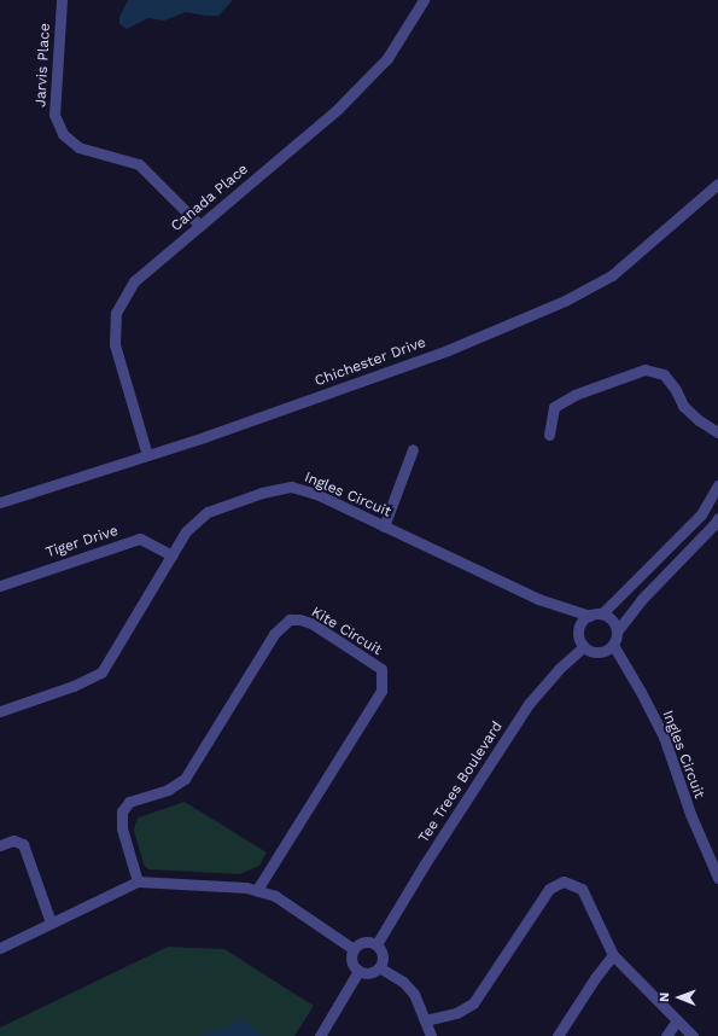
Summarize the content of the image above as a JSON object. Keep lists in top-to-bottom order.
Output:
{
  "streets": {
    "street": [
      "Jarvis Place",
      "Canada Place",
      "Chichester Drive",
      "Ingles Circuit",
      "Tiger Drive",
      "Kite Circuit",
      "Tee Trees Boulevard"
    ]
  },
  "crossings": [
    ["Jarvis Place", "Canada Place"],
    ["Canada Place", "Chichester Drive"],
    ["Ingles Circuit", "Tiger Drive"],
    ["Ingles Circuit", "Tee Trees Boulevard"]
  ],
  "north": "left"
}
